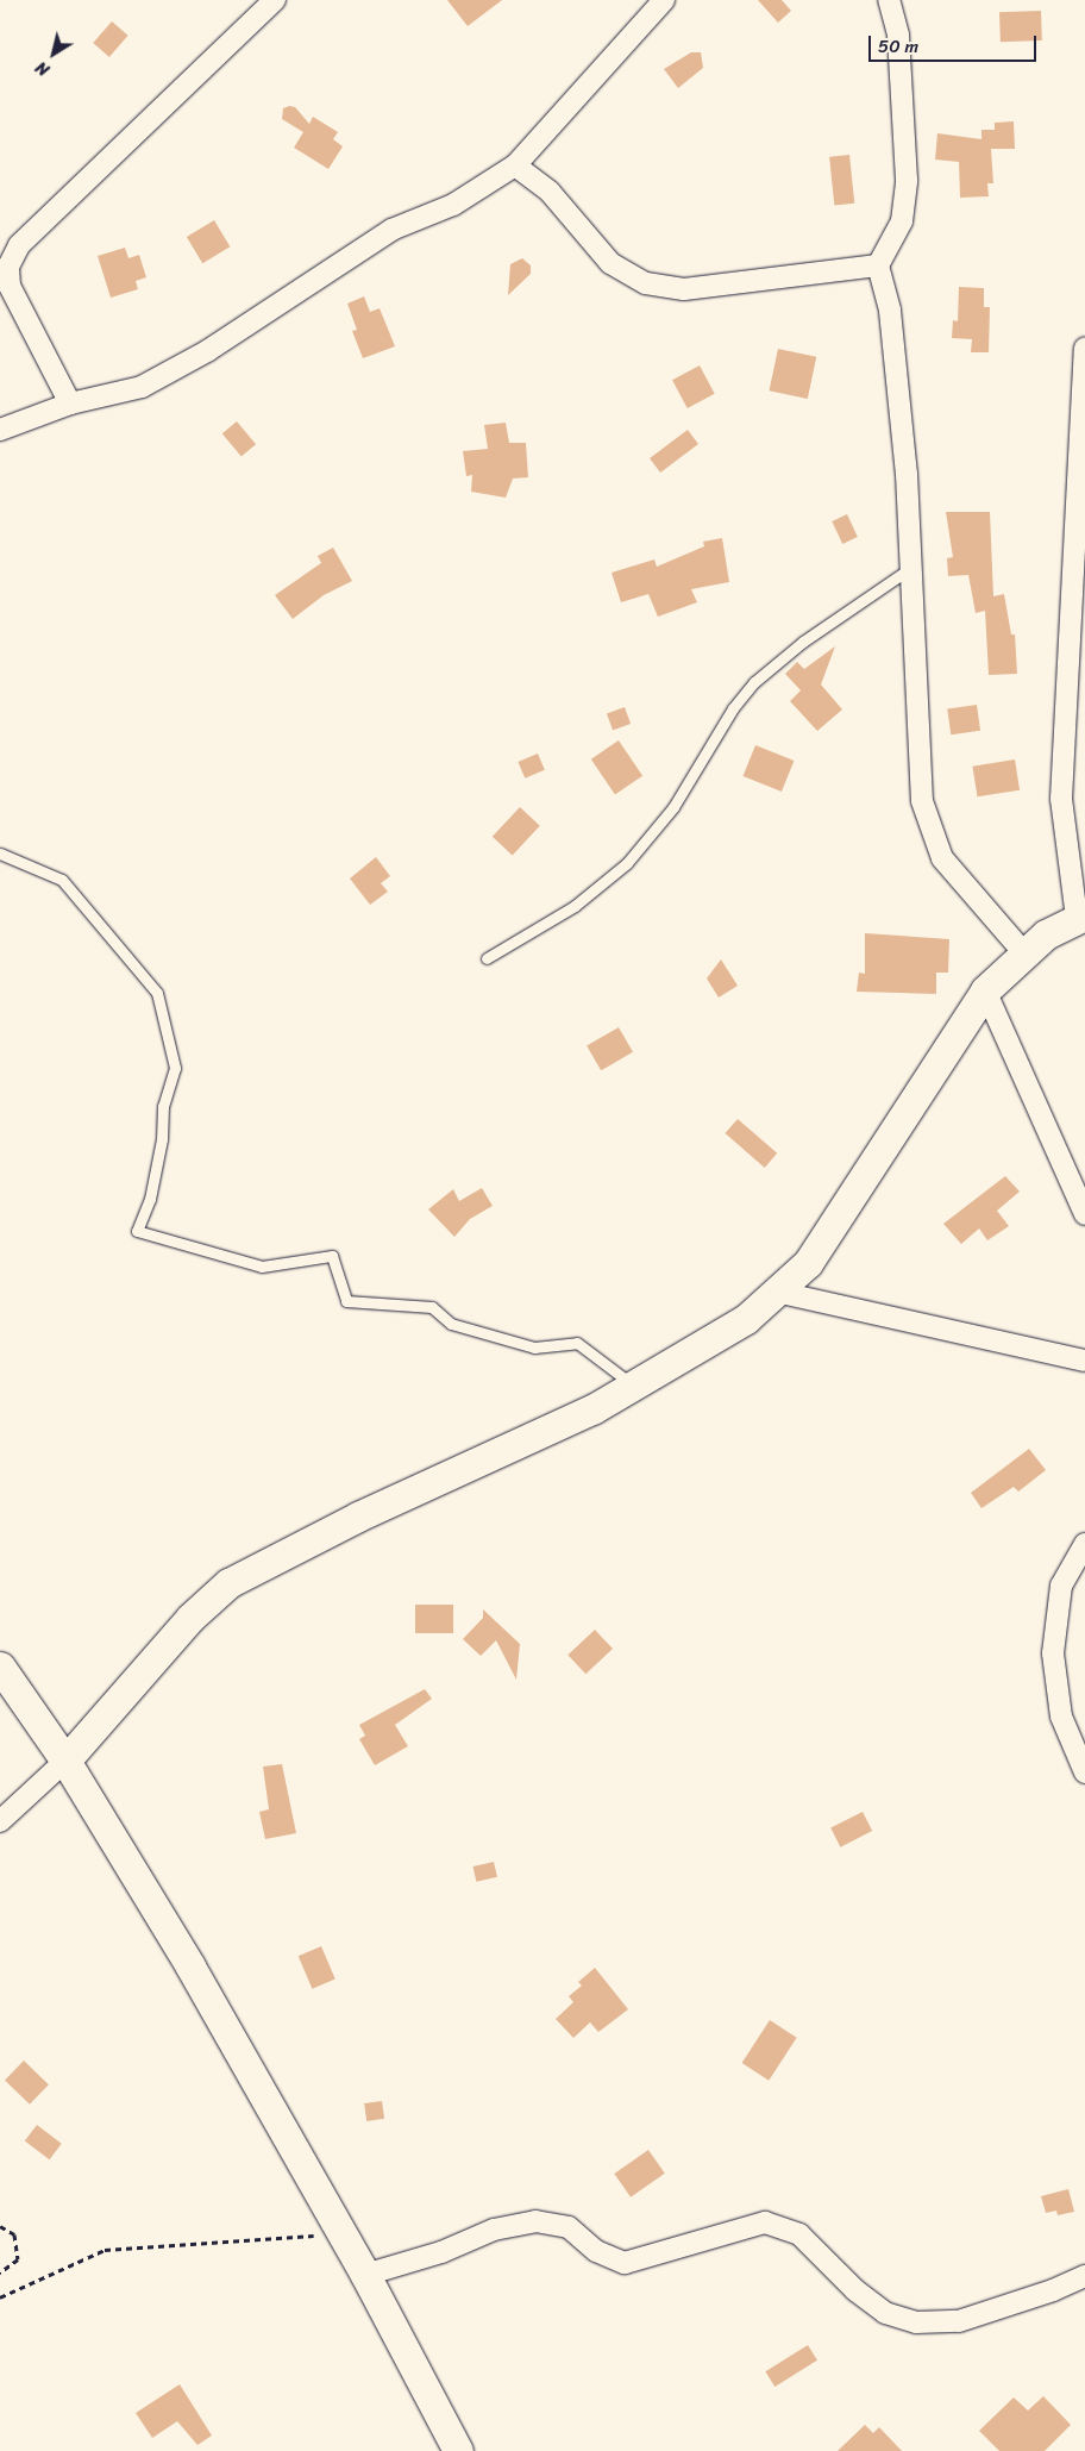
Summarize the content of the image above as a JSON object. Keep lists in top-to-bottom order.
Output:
{
  "scale_bar": "50 m",
  "north": "bottom left"
}
